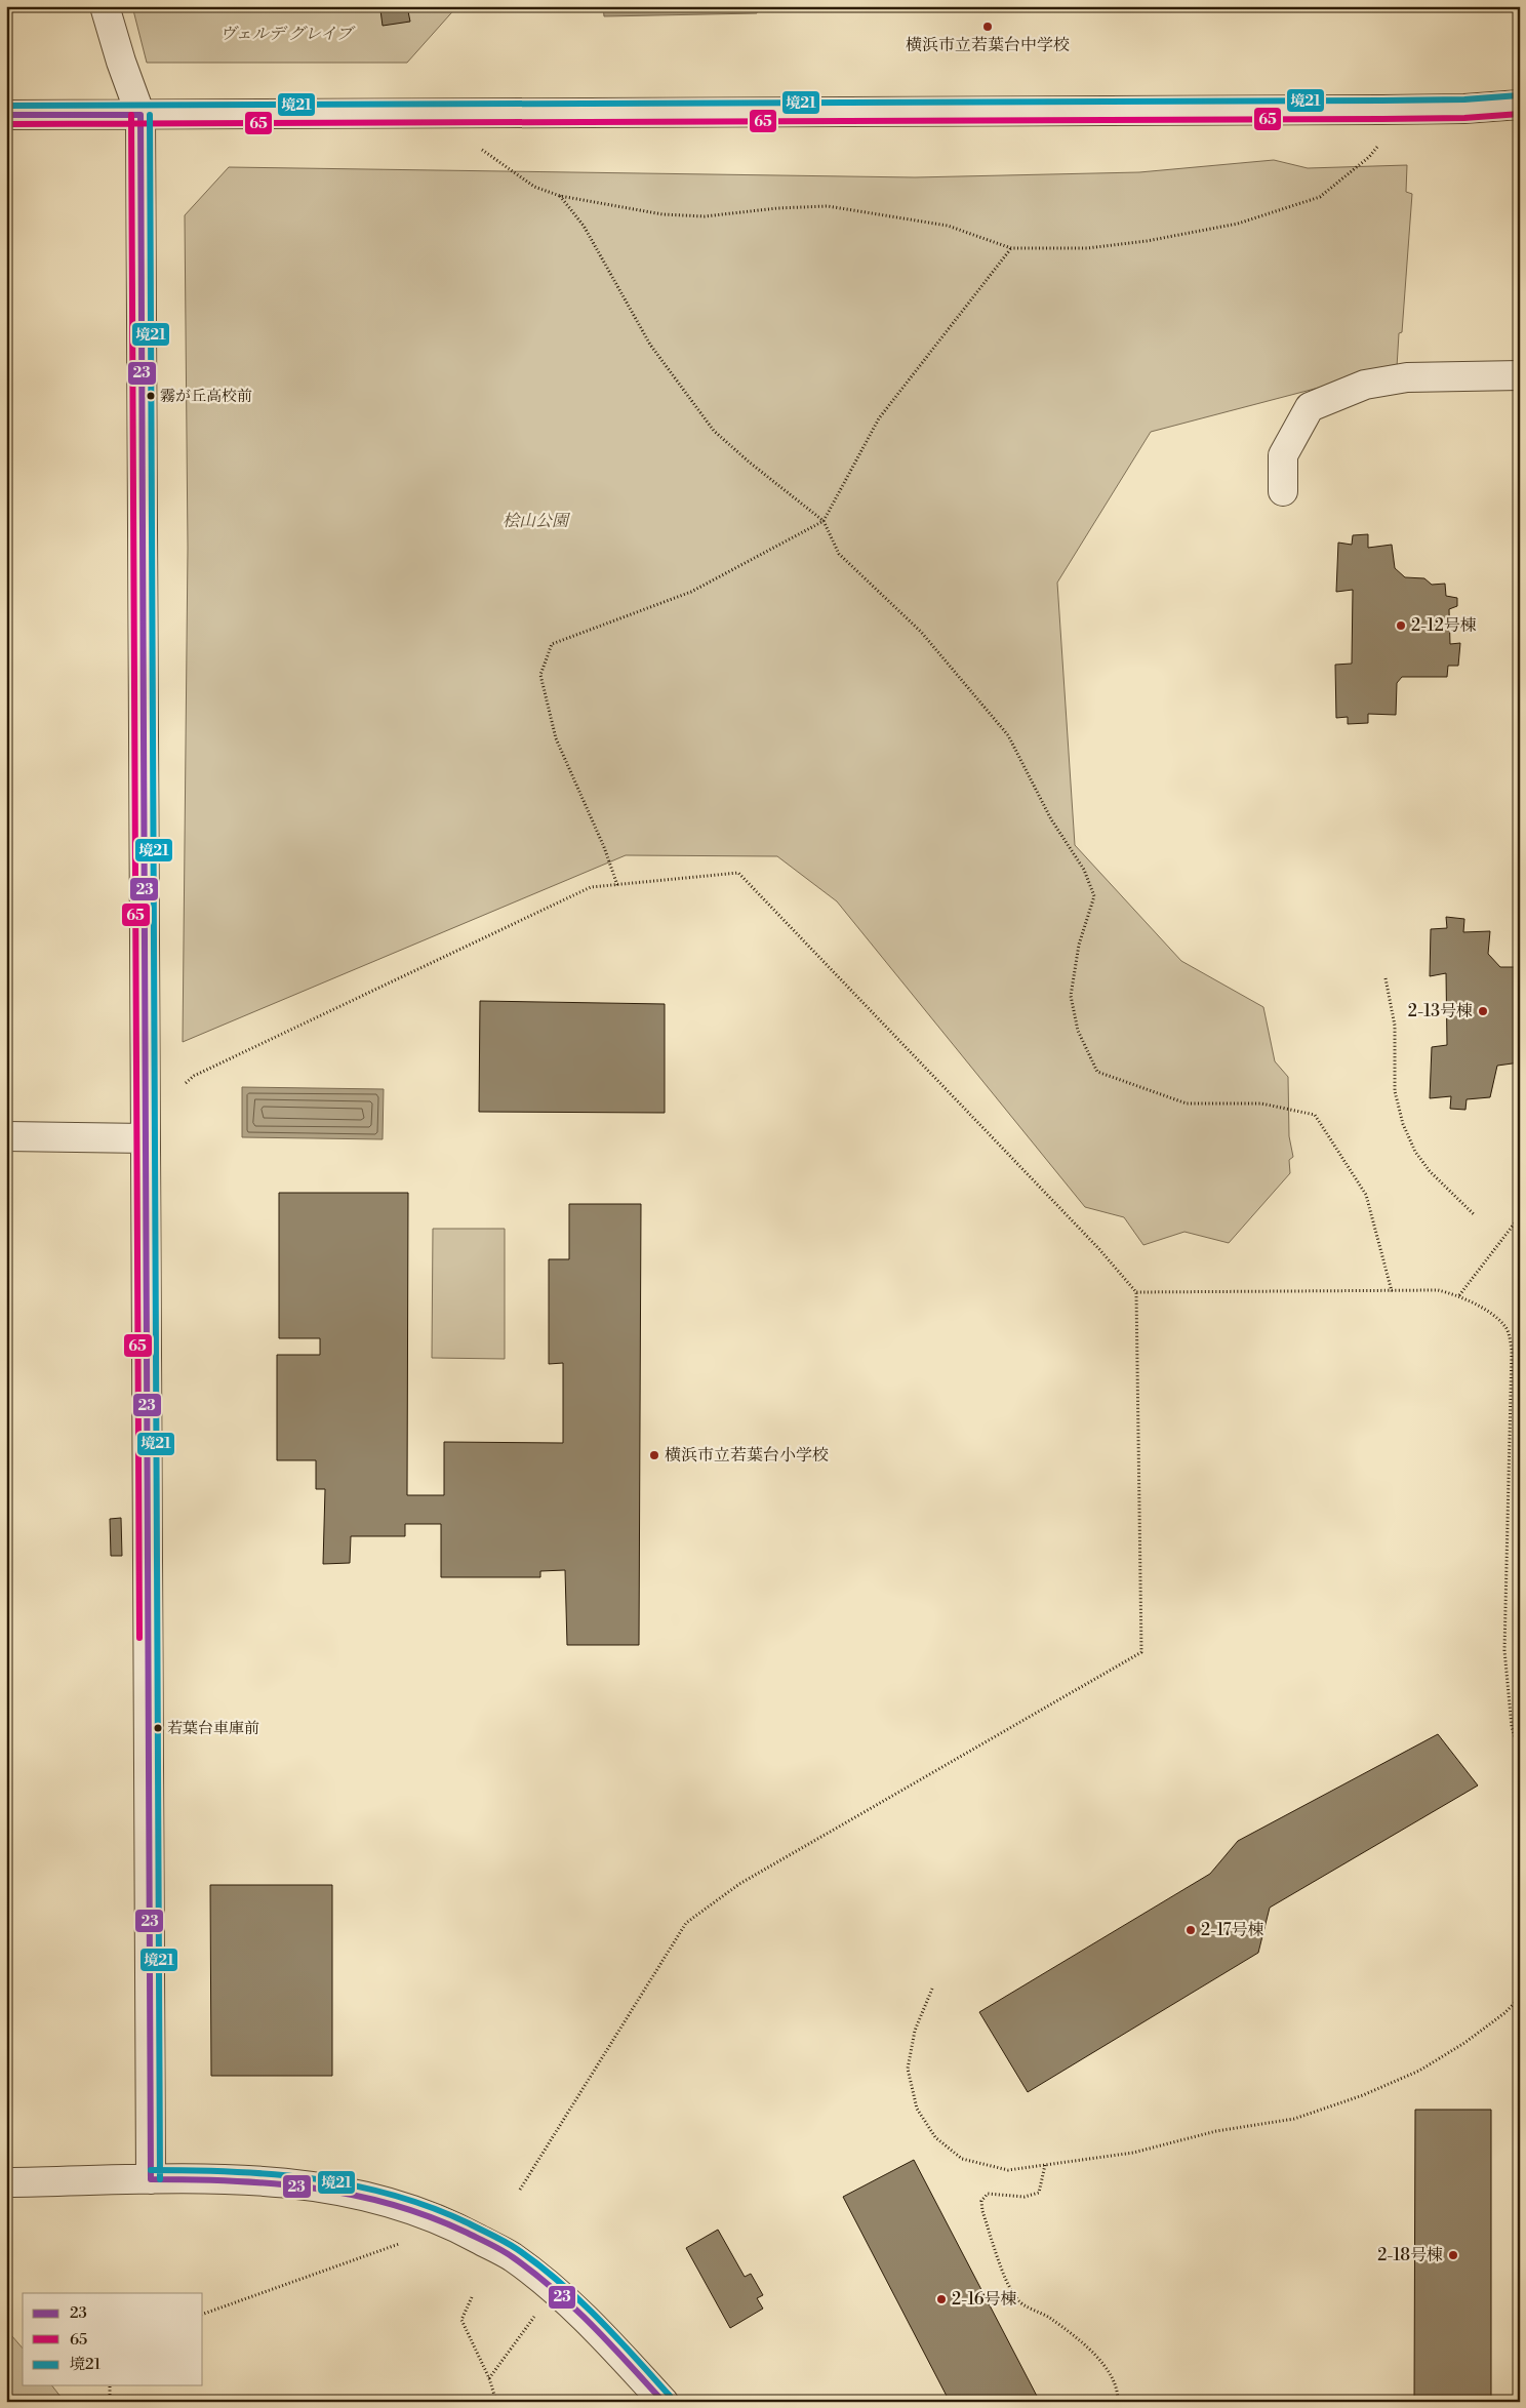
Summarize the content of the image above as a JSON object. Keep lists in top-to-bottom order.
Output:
{
  "parks": ["ヴェルデ グレイブ", "桧山公園"],
  "places": [
    "横浜市立若葉台中学校",
    "霧が丘高校前",
    "2-12号棟",
    "2-13号棟",
    "横浜市立若葉台小学校",
    "若葉台車庫前",
    "2-17号棟",
    "2-18号棟",
    "2-16号棟"
  ],
  "lines": ["transit line 境21", "transit line 65", "transit line 23"],
  "legend": ["23", "65", "境21"]
}
